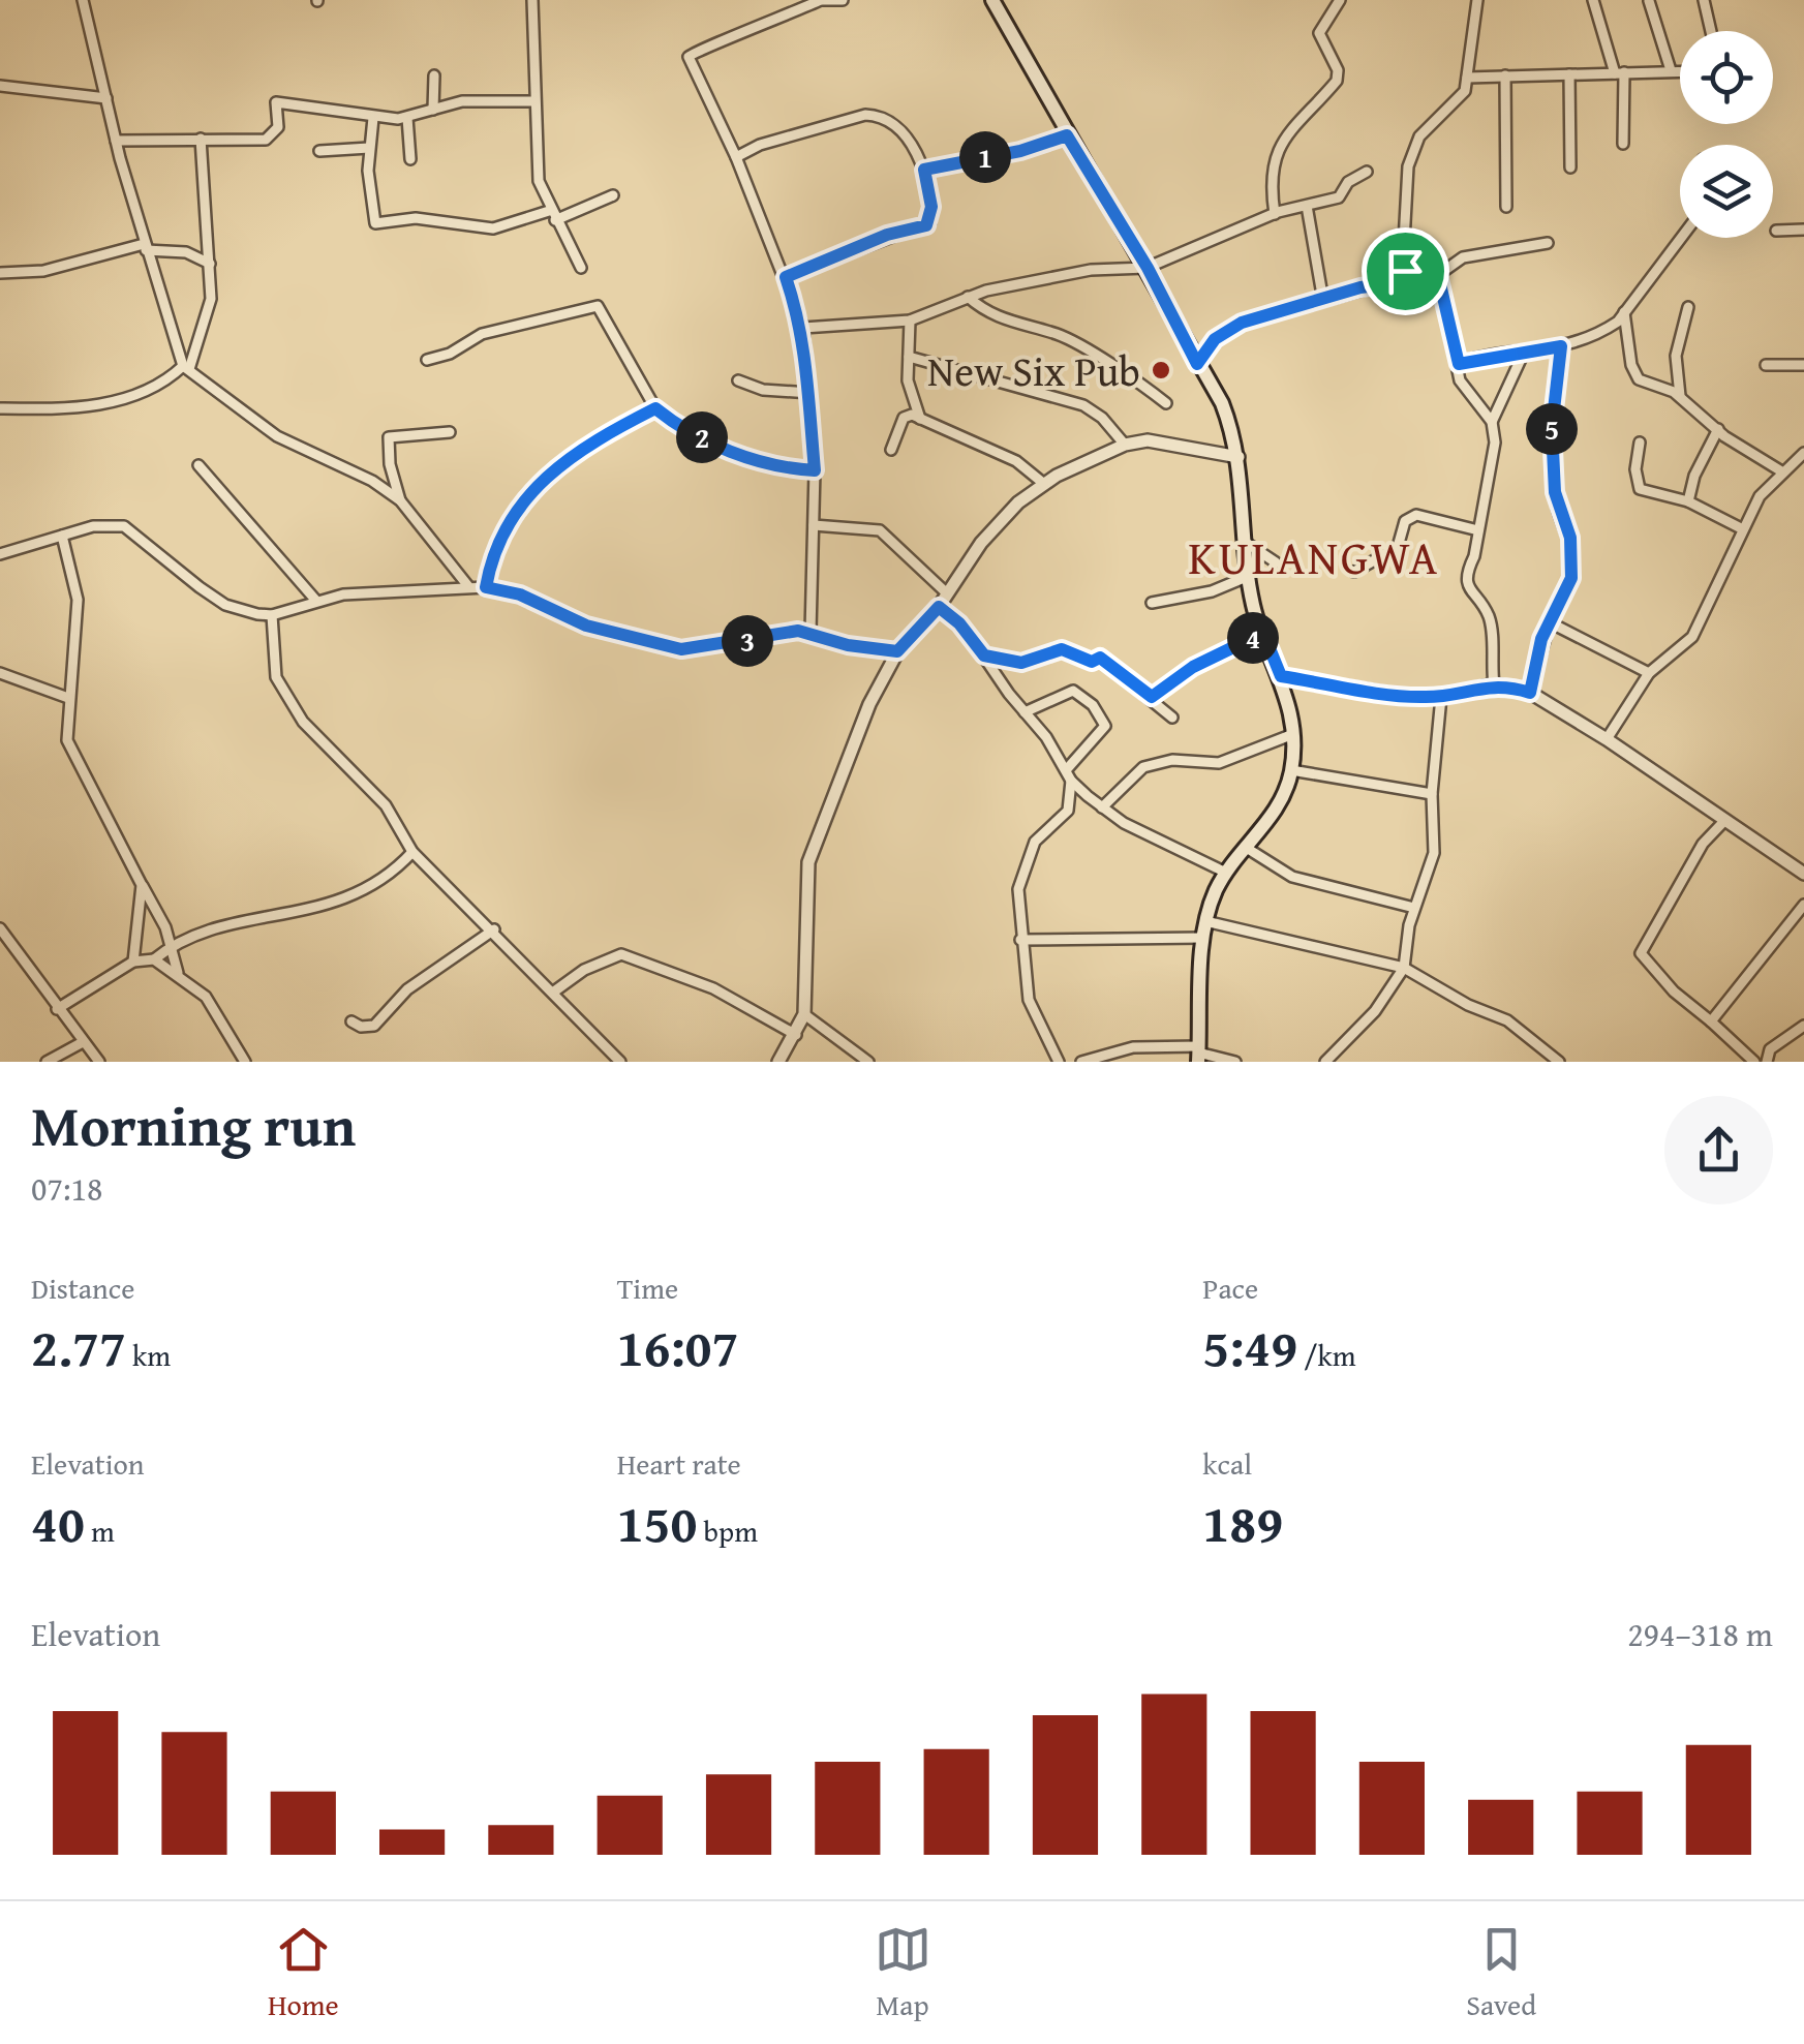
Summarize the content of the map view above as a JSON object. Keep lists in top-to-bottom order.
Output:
{
  "districts": ["KULANGWA"],
  "places": ["New Six Pub"],
  "page": {
    "pins": [
      "1",
      "5",
      "2",
      "4",
      "3"
    ],
    "heading": ["Morning run", "07:18"],
    "stats": [
      ["Distance", "2.77 km"],
      ["Time", "16:07"],
      ["Pace", "5:49 /km"],
      ["Elevation", "40 m"],
      ["Heart rate", "150 bpm"],
      ["kcal", "189"]
    ],
    "chart": ["Elevation", "294–318 m"],
    "tabs": ["Home", "Map", "Saved"]
  }
}
